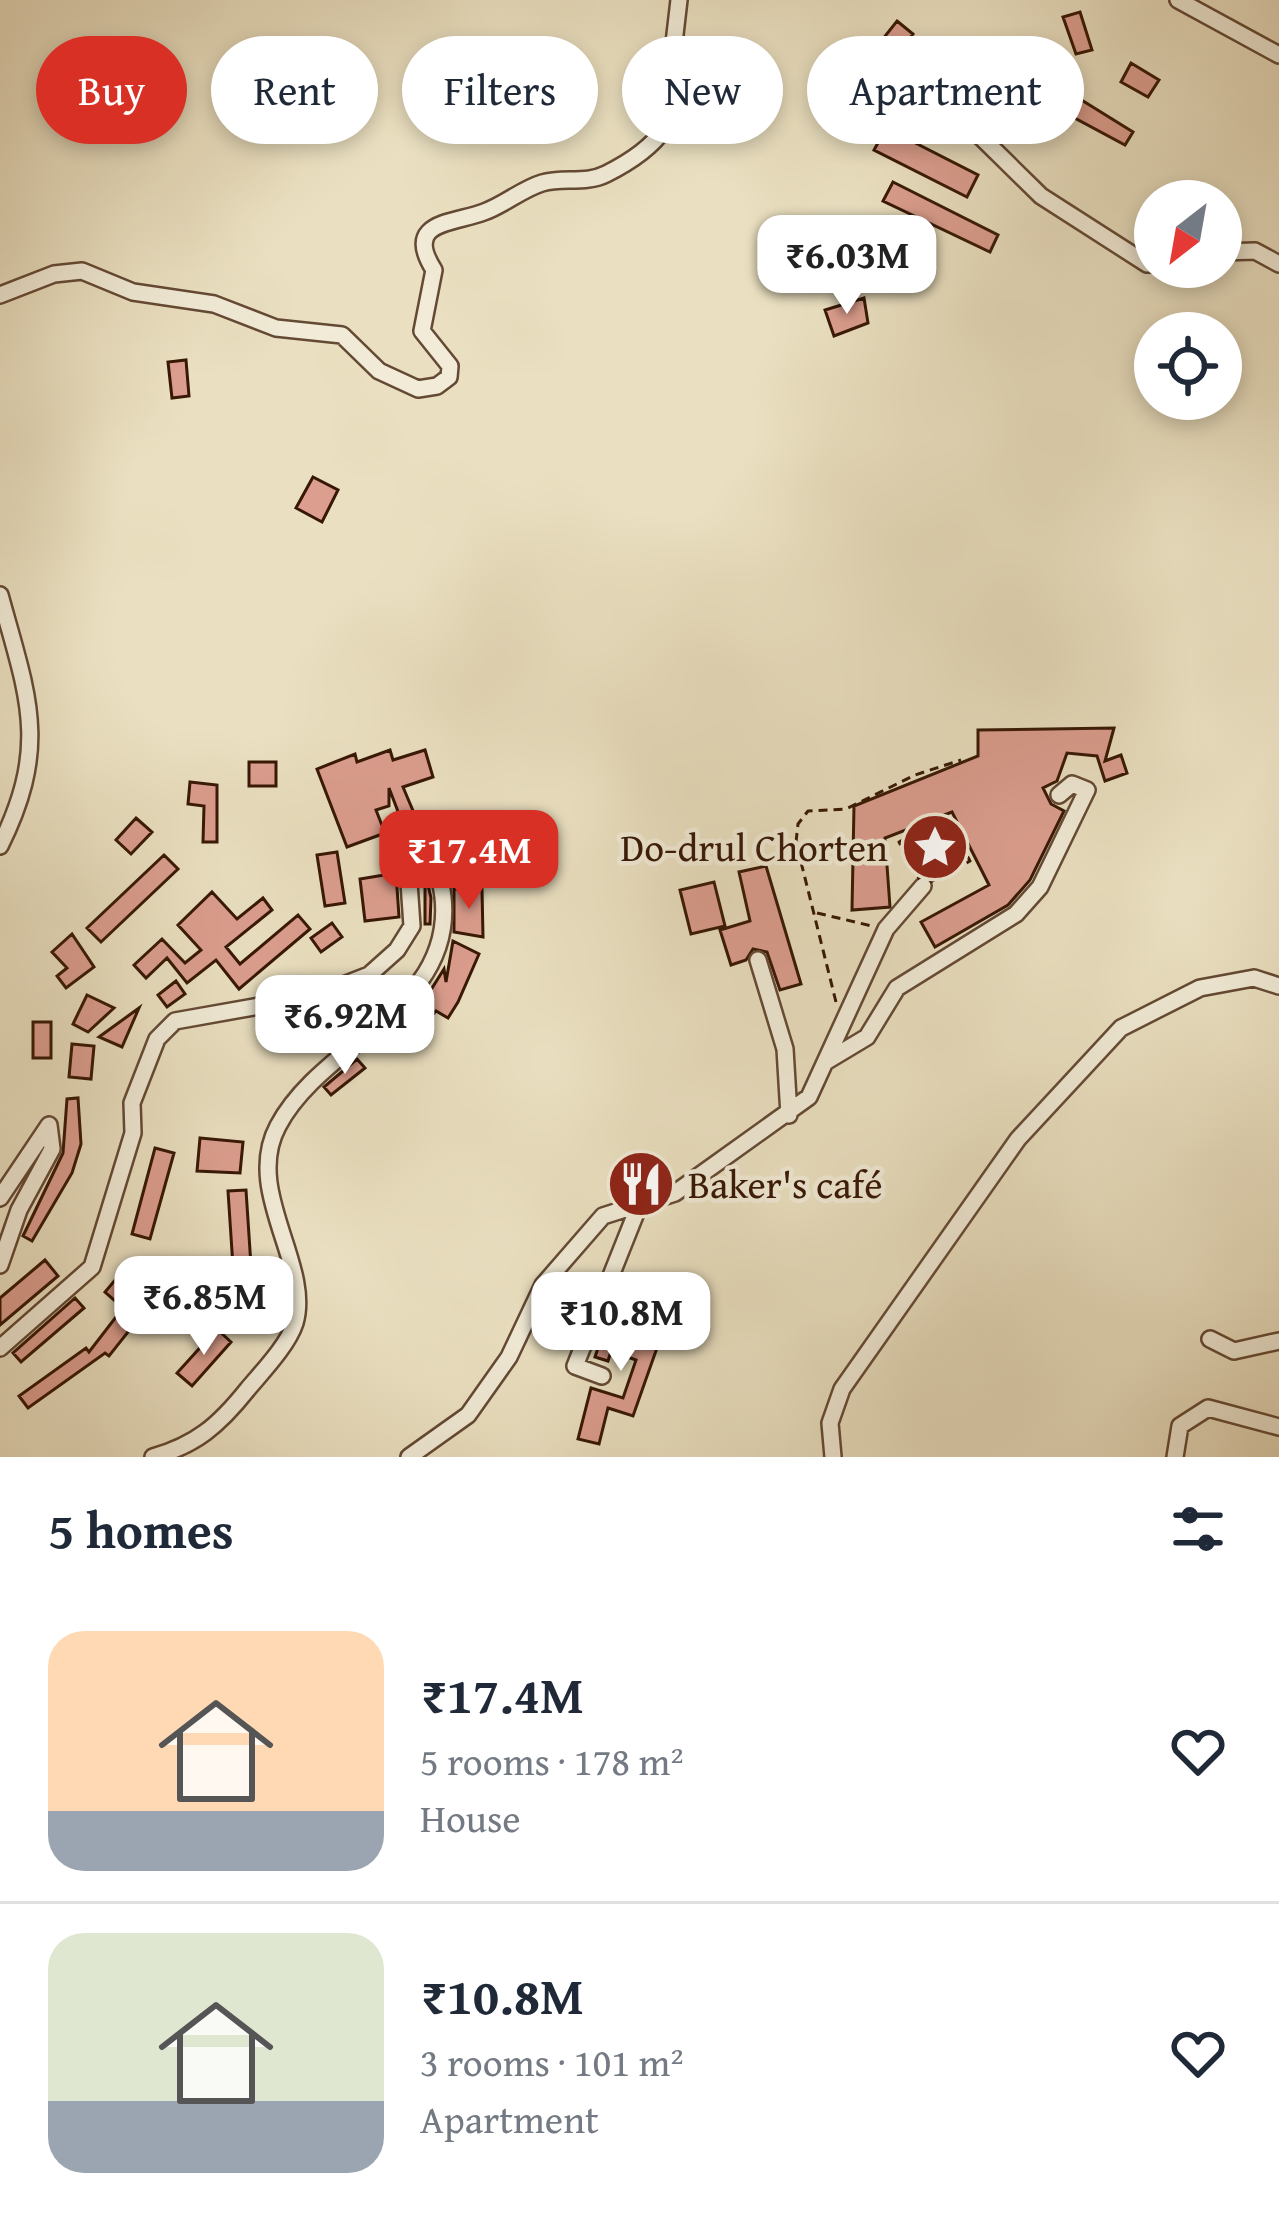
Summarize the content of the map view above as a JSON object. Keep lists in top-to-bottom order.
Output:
{
  "places": {
    "place": ["Do-drul Chorten"],
    "restaurant": ["Baker's café"]
  },
  "north": "bottom left",
  "page": {
    "chip": [
      "Buy",
      "Rent",
      "Filters",
      "New",
      "Apartment"
    ],
    "price": [
      "₹6.03M",
      "₹17.4M",
      "₹6.92M",
      "₹6.85M",
      "₹10.8M"
    ],
    "heading": "5 homes",
    "list": [
      {
        "name": "₹17.4M",
        "note": "5 rooms · 178 m² · House"
      },
      {
        "name": "₹10.8M",
        "note": "3 rooms · 101 m² · Apartment"
      }
    ]
  }
}
